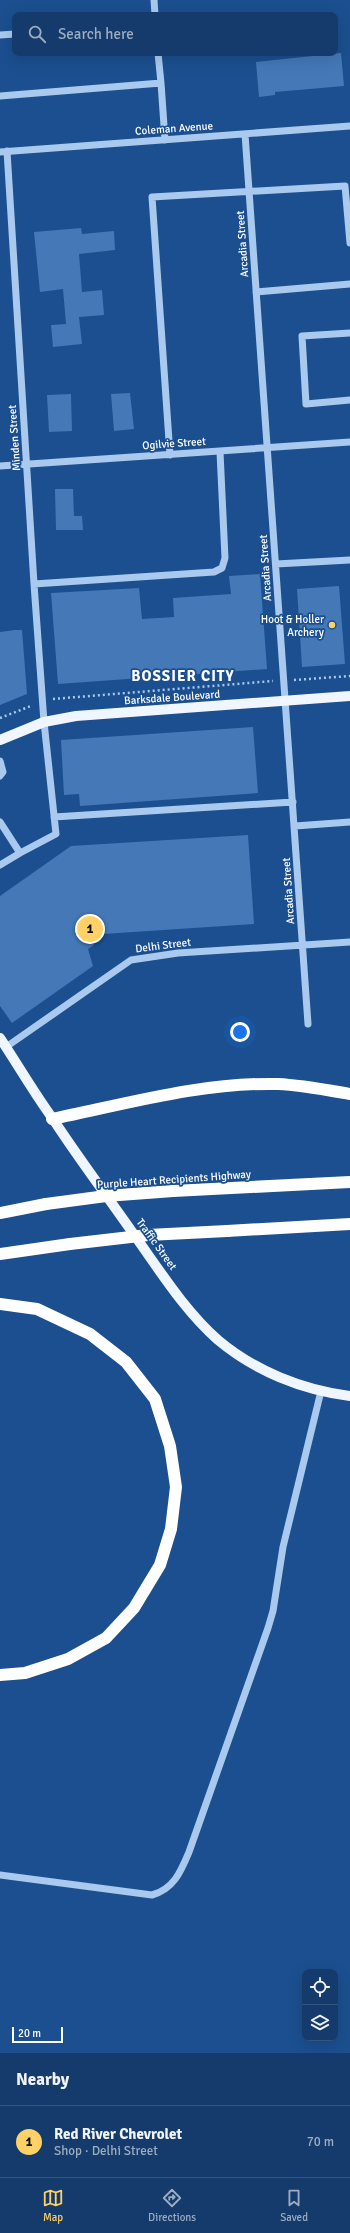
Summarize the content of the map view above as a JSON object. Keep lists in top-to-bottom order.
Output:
{
  "streets": {
    "highway": ["Purple Heart Recipients Highway"],
    "main road": ["Barksdale Boulevard", "Traffic Street"],
    "street": [
      "Coleman Avenue",
      "Arcadia Street",
      "Minden Street",
      "Ogilvie Street",
      "Delhi Street"
    ]
  },
  "crossings": [
    ["Coleman Avenue", "Arcadia Street"],
    ["Coleman Avenue", "Minden Street"],
    ["Arcadia Street", "Ogilvie Street"],
    ["Arcadia Street", "Barksdale Boulevard"],
    ["Arcadia Street", "Delhi Street"],
    ["Minden Street", "Ogilvie Street"],
    ["Minden Street", "Barksdale Boulevard"],
    ["Delhi Street", "Traffic Street"]
  ],
  "districts": ["BOSSIER CITY"],
  "places": ["Hoot & Holler Archery"],
  "scale_bar": "20 m",
  "page": {
    "search": "Search here",
    "pins": "1",
    "scale": "20 m",
    "heading": "Nearby",
    "list": [
      {
        "mark": "1",
        "name": "Red River Chevrolet",
        "note": "Shop · Delhi Street",
        "value": "70 m"
      }
    ],
    "nav": ["Map", "Directions", "Saved"]
  }
}
